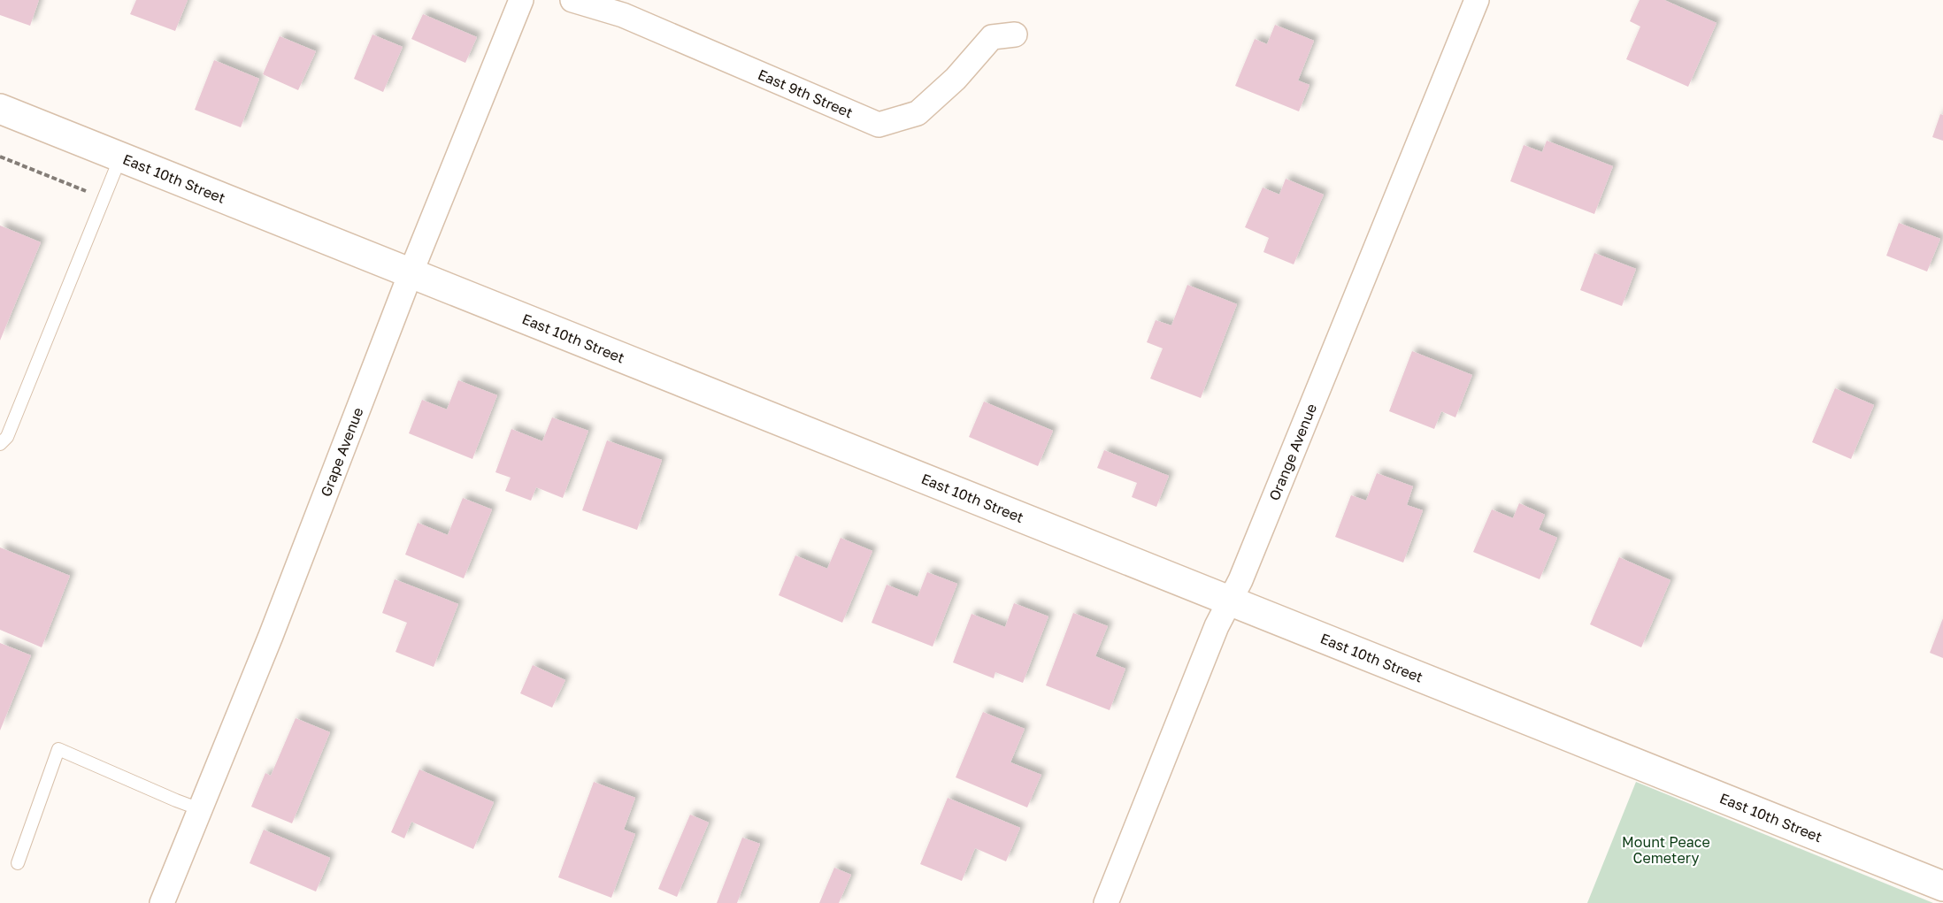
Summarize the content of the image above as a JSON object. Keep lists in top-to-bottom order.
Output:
{
  "streets": {
    "street": [
      "East 9th Street",
      "East 10th Street",
      "Grape Avenue",
      "Orange Avenue"
    ]
  },
  "crossings": [
    ["East 10th Street", "Grape Avenue"],
    ["East 10th Street", "Orange Avenue"]
  ],
  "parks": ["Mount Peace Cemetery"]
}
